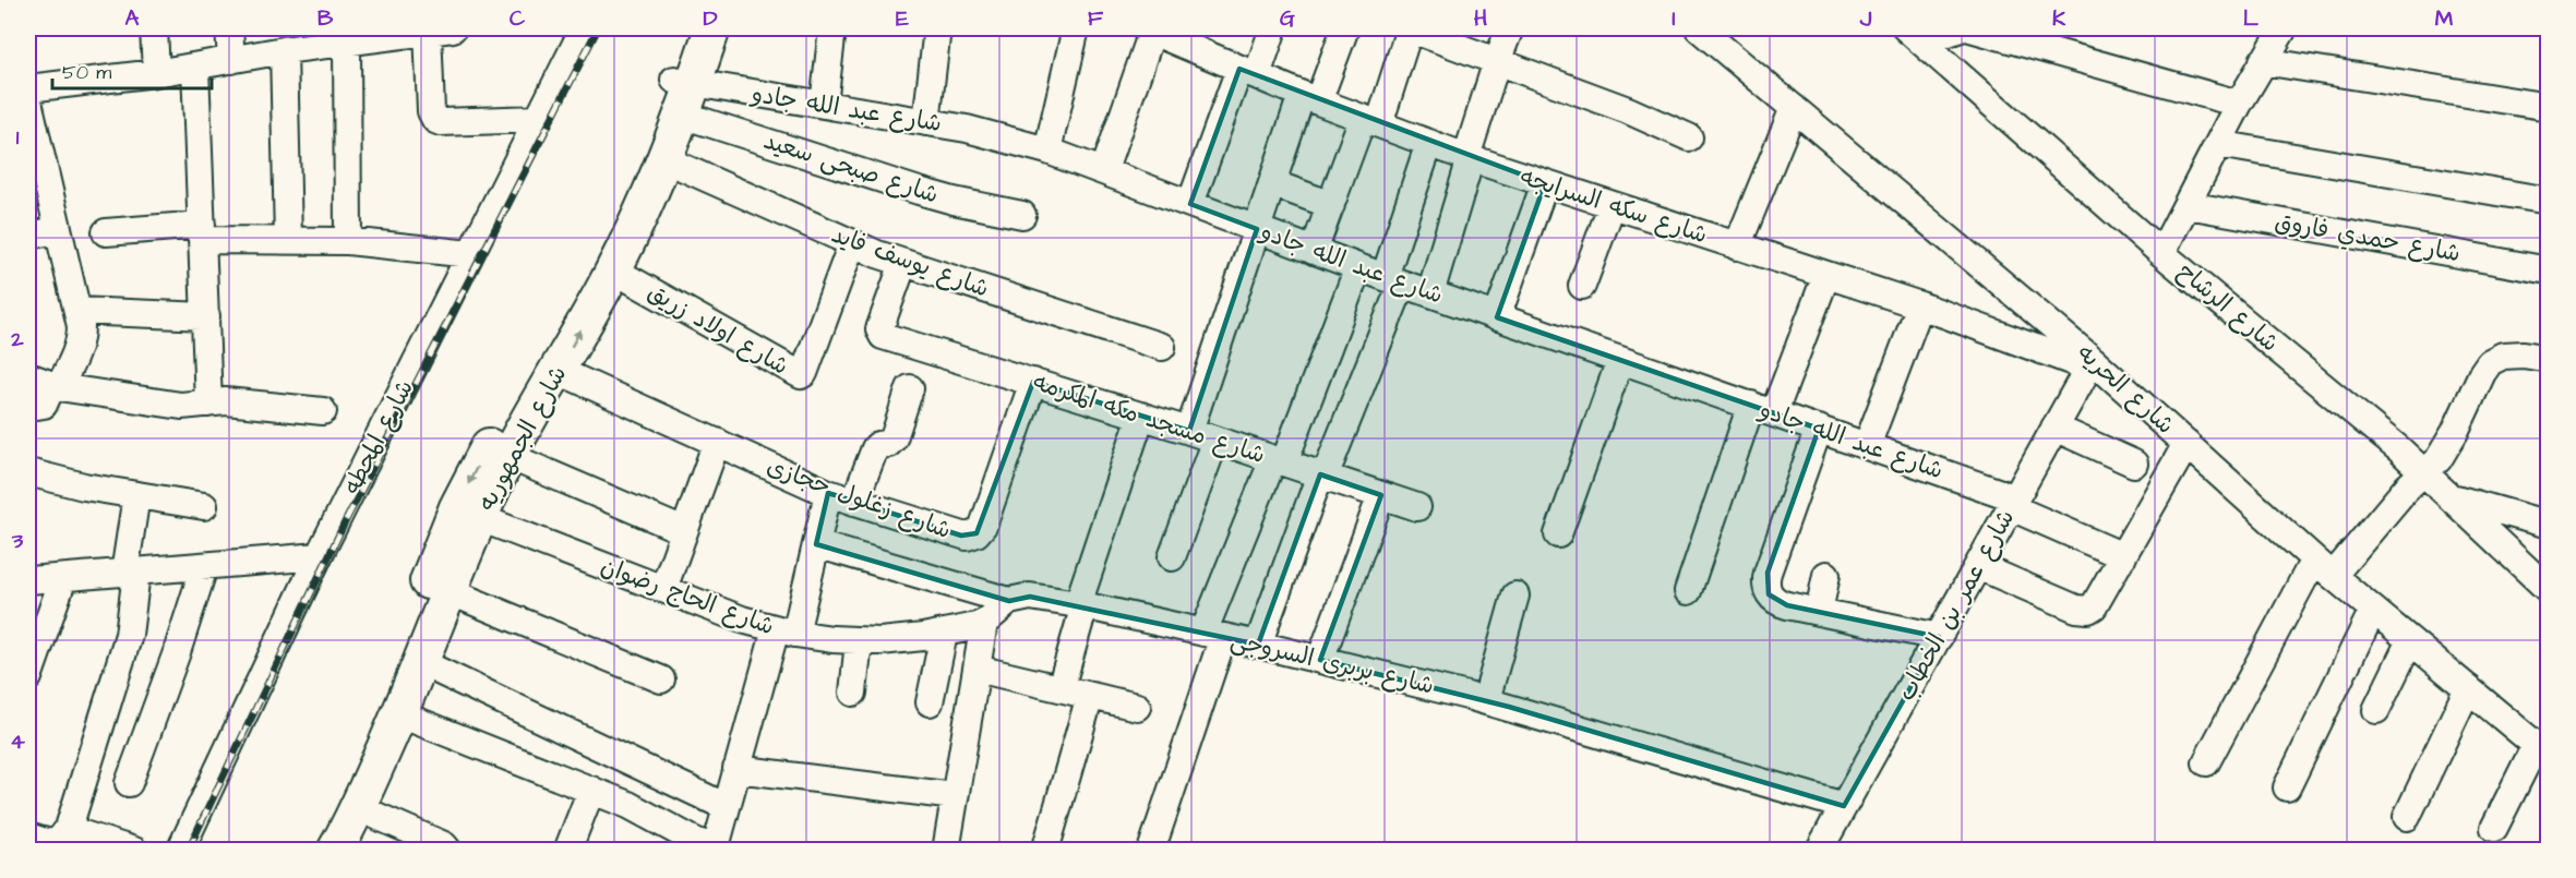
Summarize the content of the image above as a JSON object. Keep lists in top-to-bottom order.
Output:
{
  "streets": {
    "main road": ["شارع الجمهوريه"],
    "street": [
      "شارع عبد الله جادو",
      "شارع صبحى سعيد",
      "شارع سكه السرايجه",
      "شارع حمدي فاروق",
      "شارع يوسف فايد",
      "شارع الرشاح",
      "شارع اولاد زريق",
      "شارع الحريه",
      "شارع مسجد مكه المكرمه",
      "شارع المحطه",
      "شارع زغلول حجازى",
      "شارع الحاج رضوان",
      "شارع عمر بن الخطاب",
      "شارع بربرى السروجى"
    ]
  },
  "crossings": [
    ["شارع عبد الله جادو", "شارع صبحى سعيد"],
    ["شارع عبد الله جادو", "شارع الجمهوريه"],
    ["شارع عبد الله جادو", "شارع عمر بن الخطاب"],
    ["شارع صبحى سعيد", "شارع الجمهوريه"],
    ["شارع سكه السرايجه", "شارع الحريه"],
    ["شارع سكه السرايجه", "شارع عمر بن الخطاب"],
    ["شارع يوسف فايد", "شارع اولاد زريق"],
    ["شارع يوسف فايد", "شارع مسجد مكه المكرمه"],
    ["شارع يوسف فايد", "شارع الجمهوريه"],
    ["شارع اولاد زريق", "شارع الجمهوريه"],
    ["شارع الحريه", "شارع عمر بن الخطاب"],
    ["شارع مسجد مكه المكرمه", "شارع زغلول حجازى"],
    ["شارع الجمهوريه", "شارع زغلول حجازى"],
    ["شارع الجمهوريه", "شارع الحاج رضوان"],
    ["شارع الحاج رضوان", "شارع بربرى السروجى"],
    ["شارع عمر بن الخطاب", "شارع بربرى السروجى"]
  ],
  "scale_bar": "50 m",
  "grid": {
    "columns": [
      "A",
      "B",
      "C",
      "D",
      "E",
      "F",
      "G",
      "H",
      "I",
      "J",
      "K",
      "L",
      "M"
    ],
    "rows": [
      "1",
      "2",
      "3",
      "4"
    ]
  }
}
